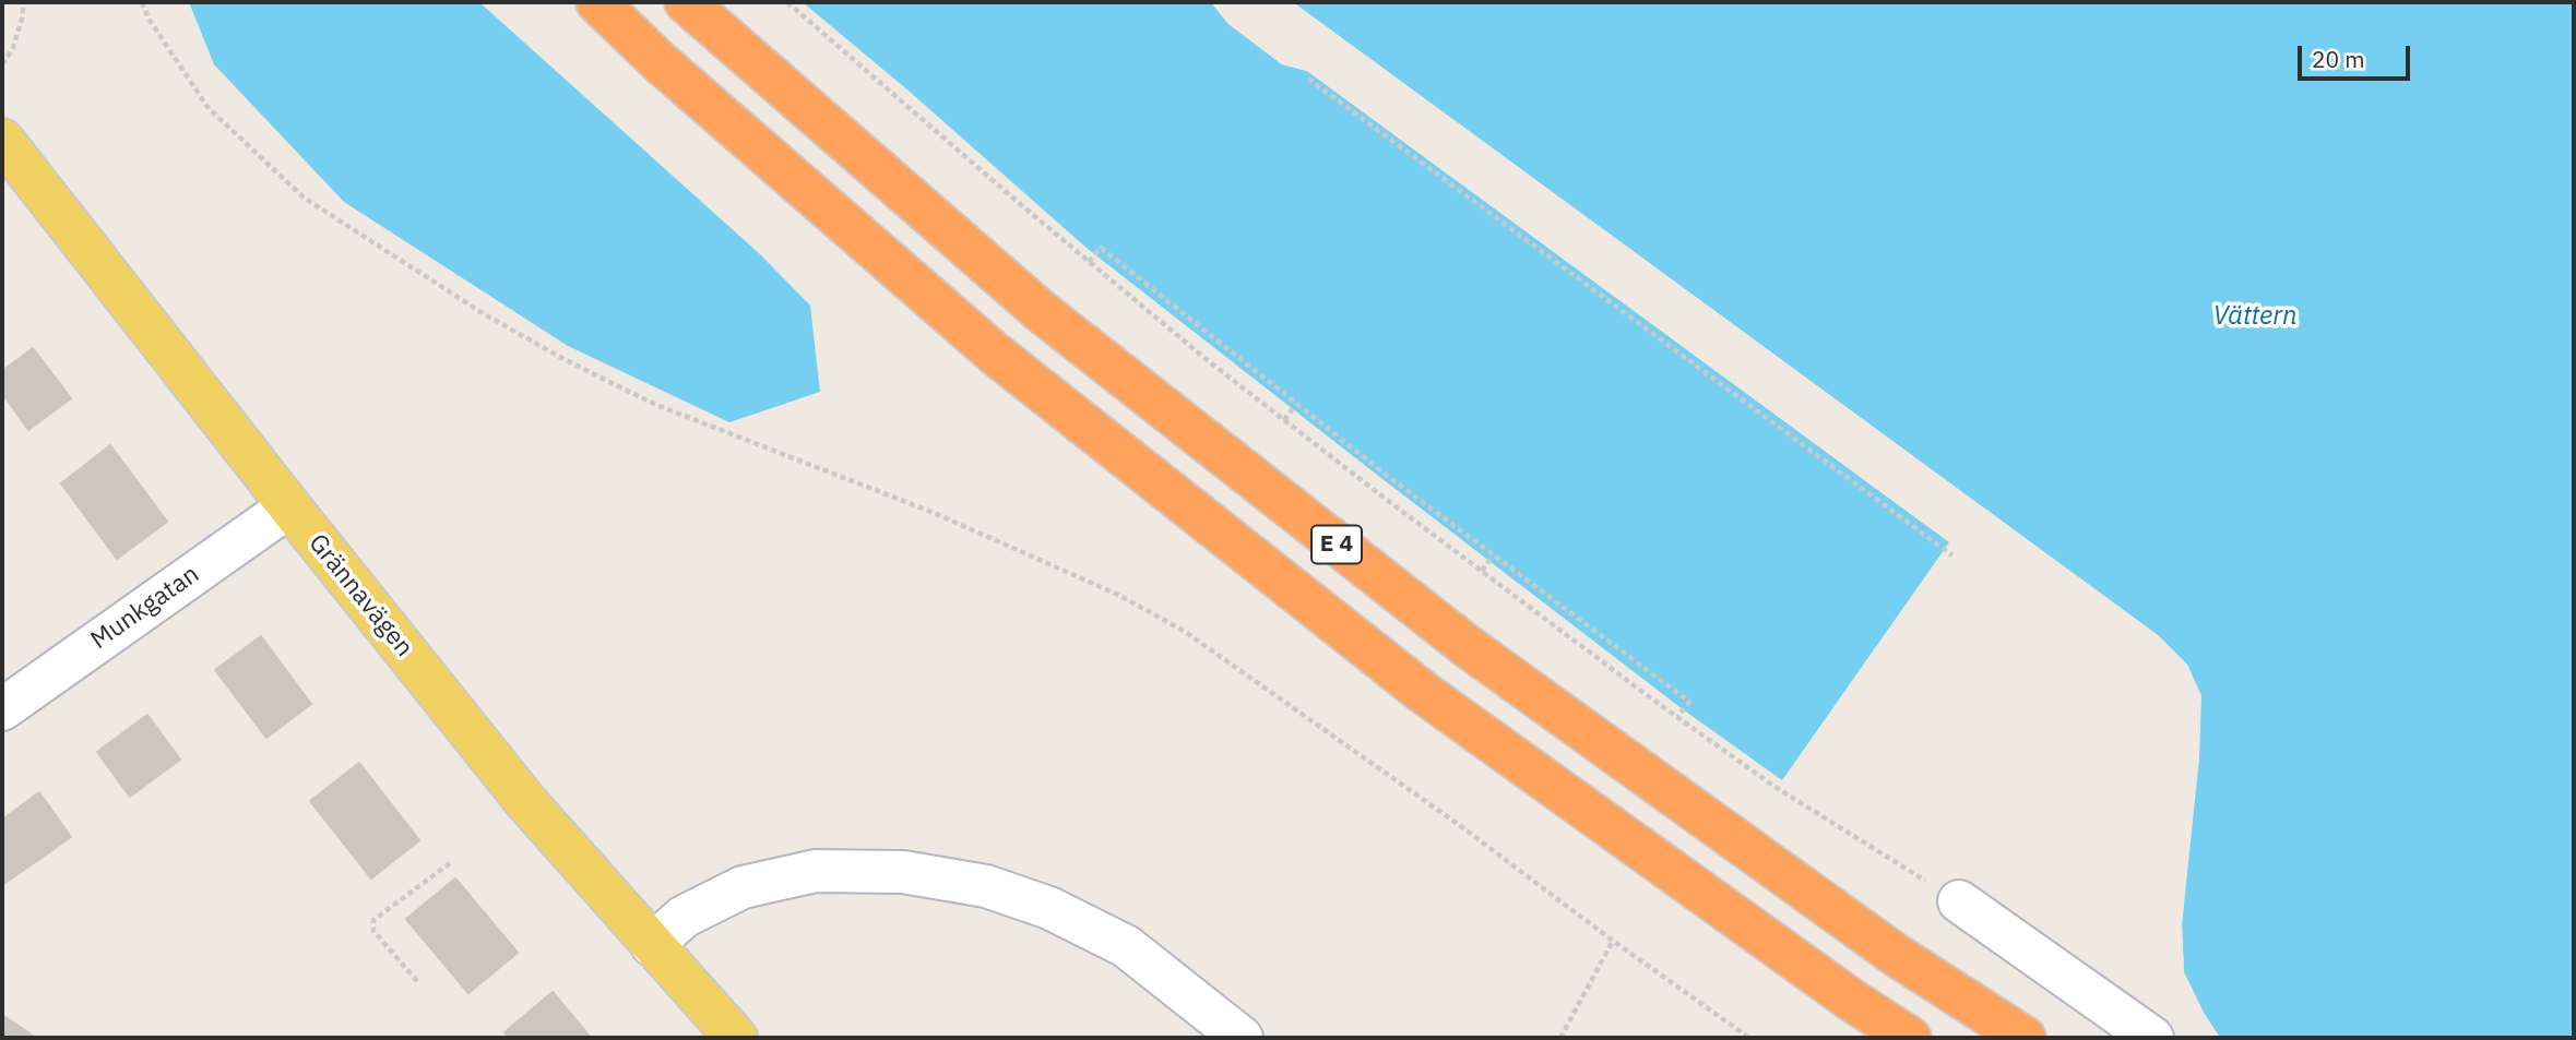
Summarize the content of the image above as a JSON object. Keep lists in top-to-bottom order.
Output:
{
  "streets": {
    "highway": ["E 4"],
    "main road": ["Grännavägen"],
    "street": ["Munkgatan"]
  },
  "crossings": [
    ["Grännavägen", "Munkgatan"]
  ],
  "water": ["Vättern"],
  "scale_bar": "20 m"
}
